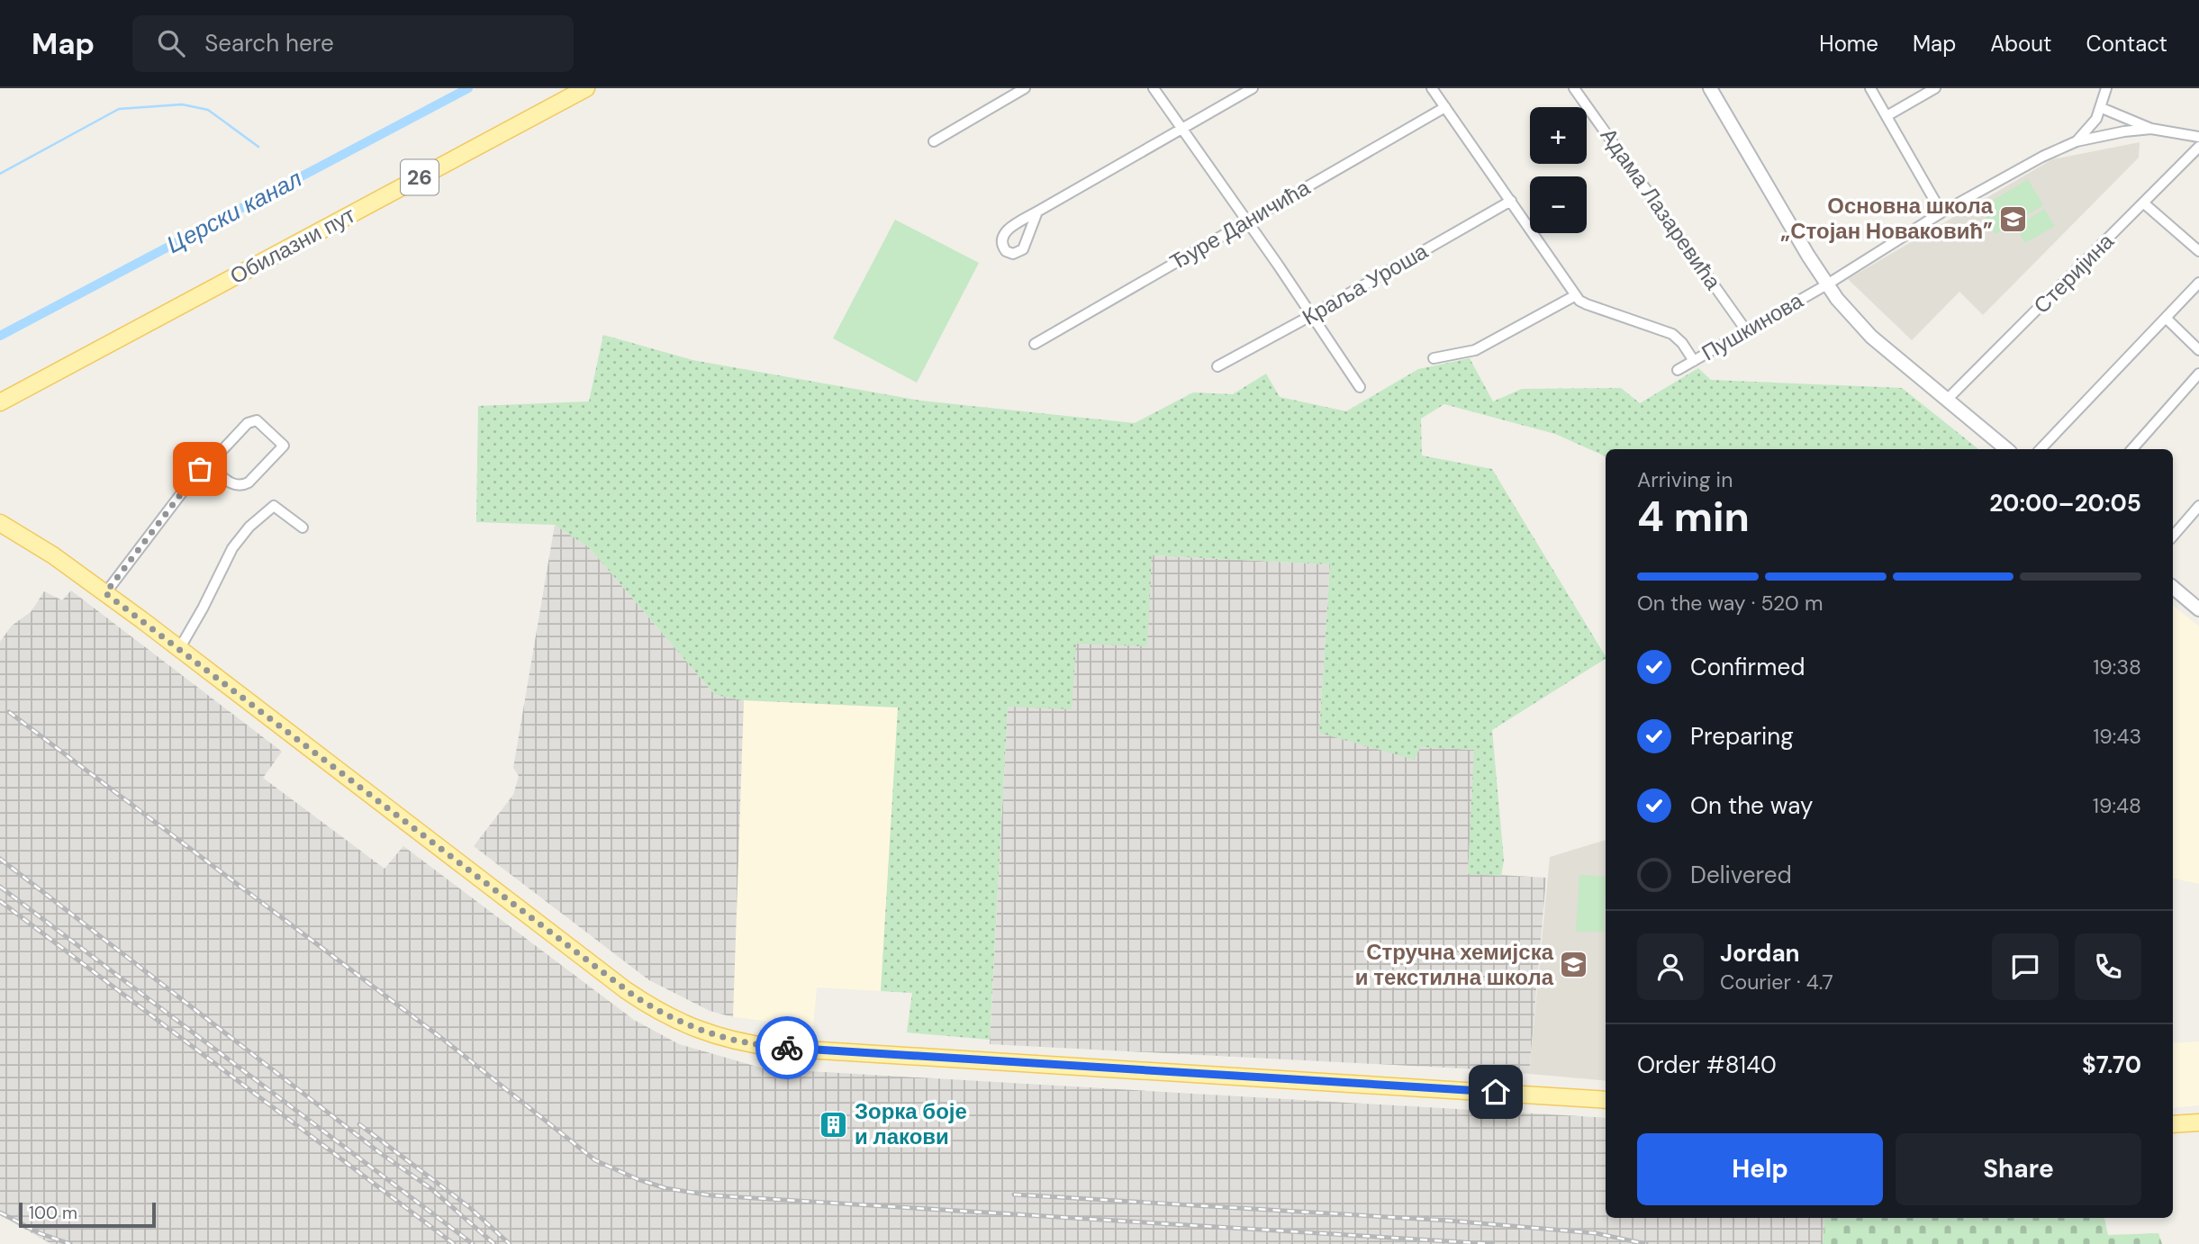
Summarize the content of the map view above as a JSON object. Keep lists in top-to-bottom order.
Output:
{
  "streets": {
    "main road": ["26", "Обилазни пут"],
    "street": [
      "Адама Лазаревића",
      "Ђуре Даничића",
      "Стеријина",
      "Краља Уроша",
      "Пушкинова"
    ]
  },
  "crossings": [
    ["Адама Лазаревића", "Пушкинова"]
  ],
  "water": ["Церски канал"],
  "places": {
    "school or university": ["Основна школа „Стојан Новаковић”", "Стручна хемијска и текстилна школа"],
    "building": ["Зорка боје и лакови"]
  },
  "scale_bar": "100 m",
  "page": {
    "header": "Map",
    "search": "Search here",
    "nav": [
      "Home",
      "Map",
      "About",
      "Contact"
    ],
    "map_buttons": ["+", "−"],
    "heading": ["4 min", "Arriving in", "20:00–20:05"],
    "panel": [
      "Jordan",
      "Courier · 4.7",
      "Order #8140",
      "$7.70"
    ],
    "bar": "On the way · 520 m",
    "list": [
      ["Confirmed", "19:38"],
      ["Preparing", "19:43"],
      ["On the way", "19:48"],
      "Delivered"
    ],
    "buttons": ["Help", "Share"],
    "scale": "100 m"
  }
}
